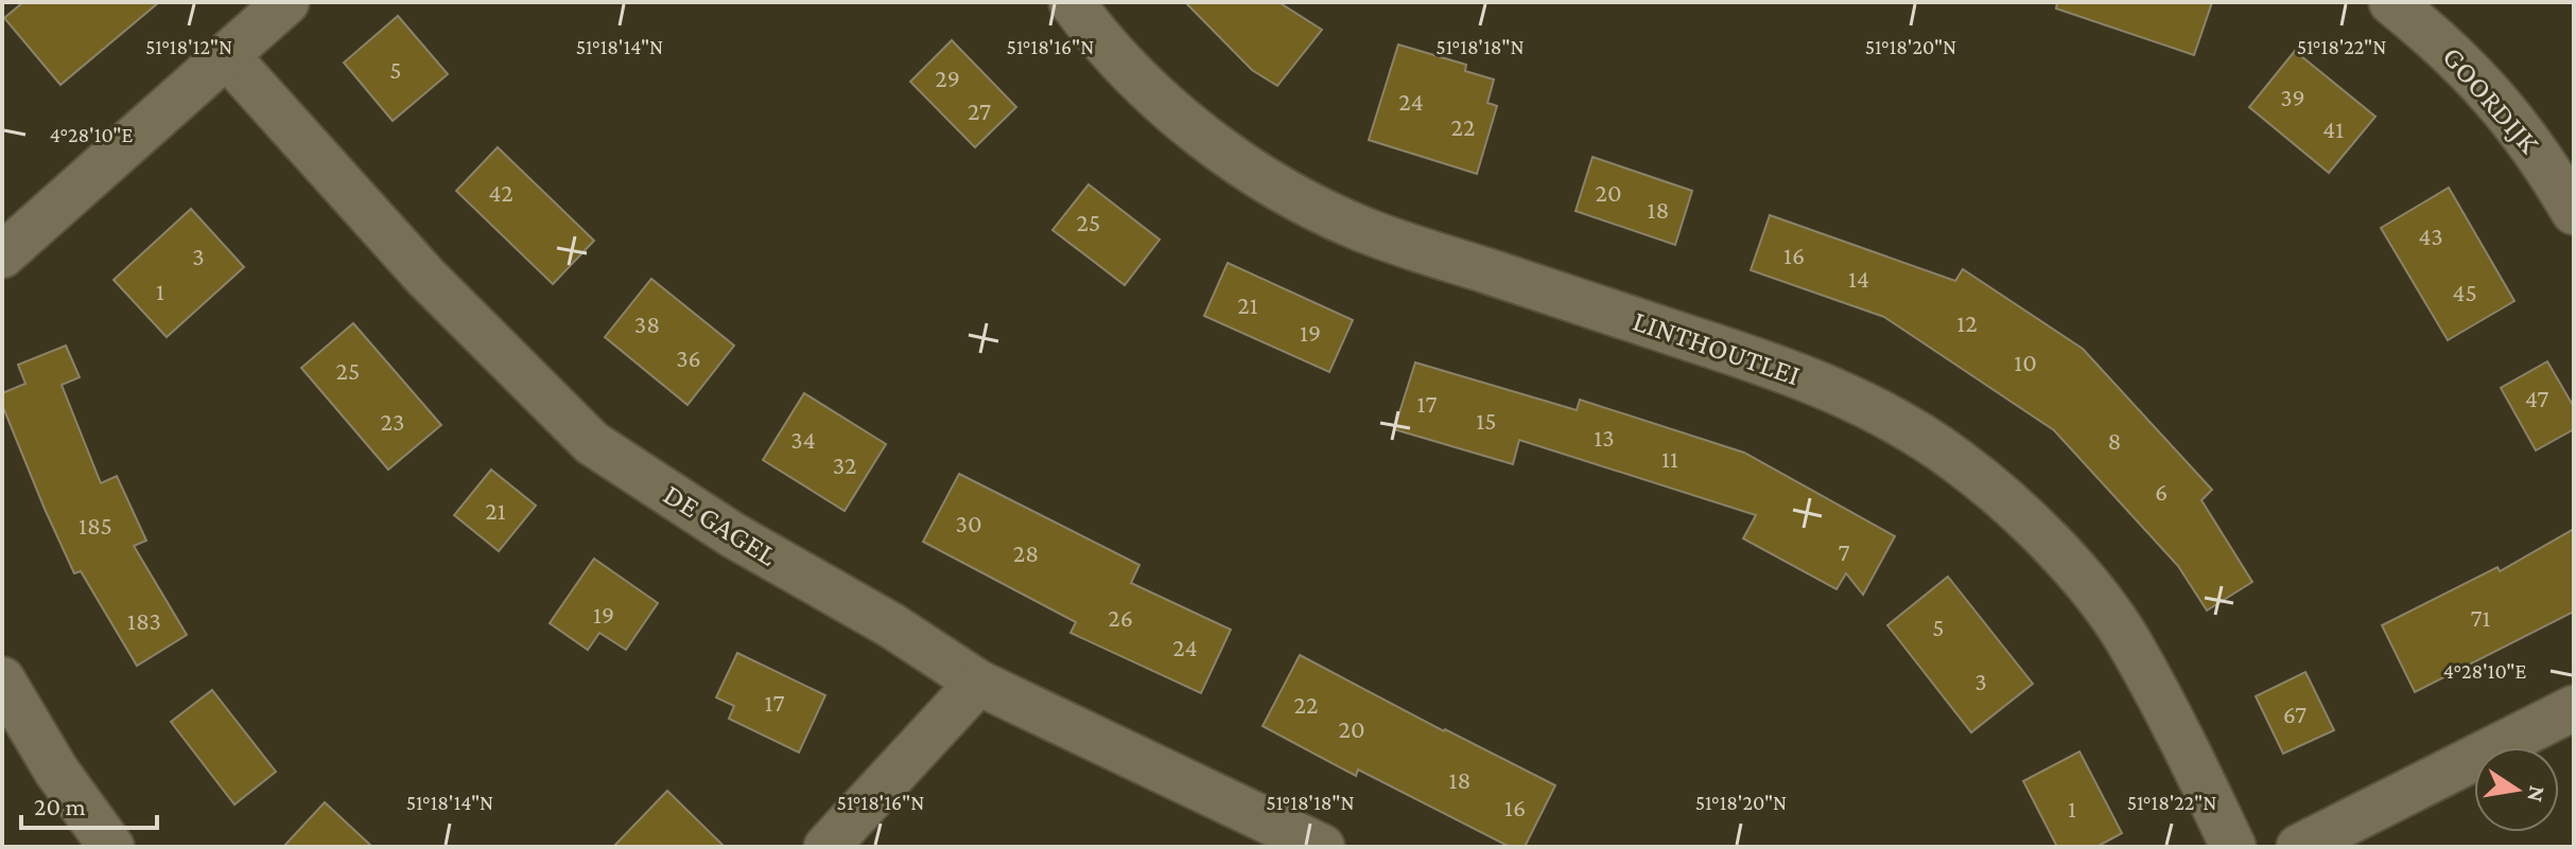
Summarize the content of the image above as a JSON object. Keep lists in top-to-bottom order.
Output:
{
  "streets": {
    "street": ["GOORDIJK", "LINTHOUTLEI", "DE GAGEL"]
  },
  "house_numbers": [
    "5",
    "29",
    "39",
    "24",
    "27",
    "22",
    "41",
    "42",
    "20",
    "18",
    "25",
    "43",
    "16",
    "3",
    "14",
    "1",
    "45",
    "21",
    "12",
    "38",
    "19",
    "36",
    "10",
    "25",
    "47",
    "17",
    "15",
    "23",
    "13",
    "34",
    "8",
    "11",
    "32",
    "6",
    "21",
    "30",
    "185",
    "7",
    "28",
    "19",
    "26",
    "71",
    "183",
    "5",
    "24",
    "3",
    "17",
    "22",
    "67",
    "20",
    "18",
    "16",
    "1"
  ],
  "scale_bar": "20 m",
  "north": "right",
  "coordinates": [
    "51°18'12\"N",
    "51°18'14\"N",
    "51°18'16\"N",
    "51°18'18\"N",
    "51°18'20\"N",
    "51°18'22\"N",
    "4°28'10\"E"
  ]
}
